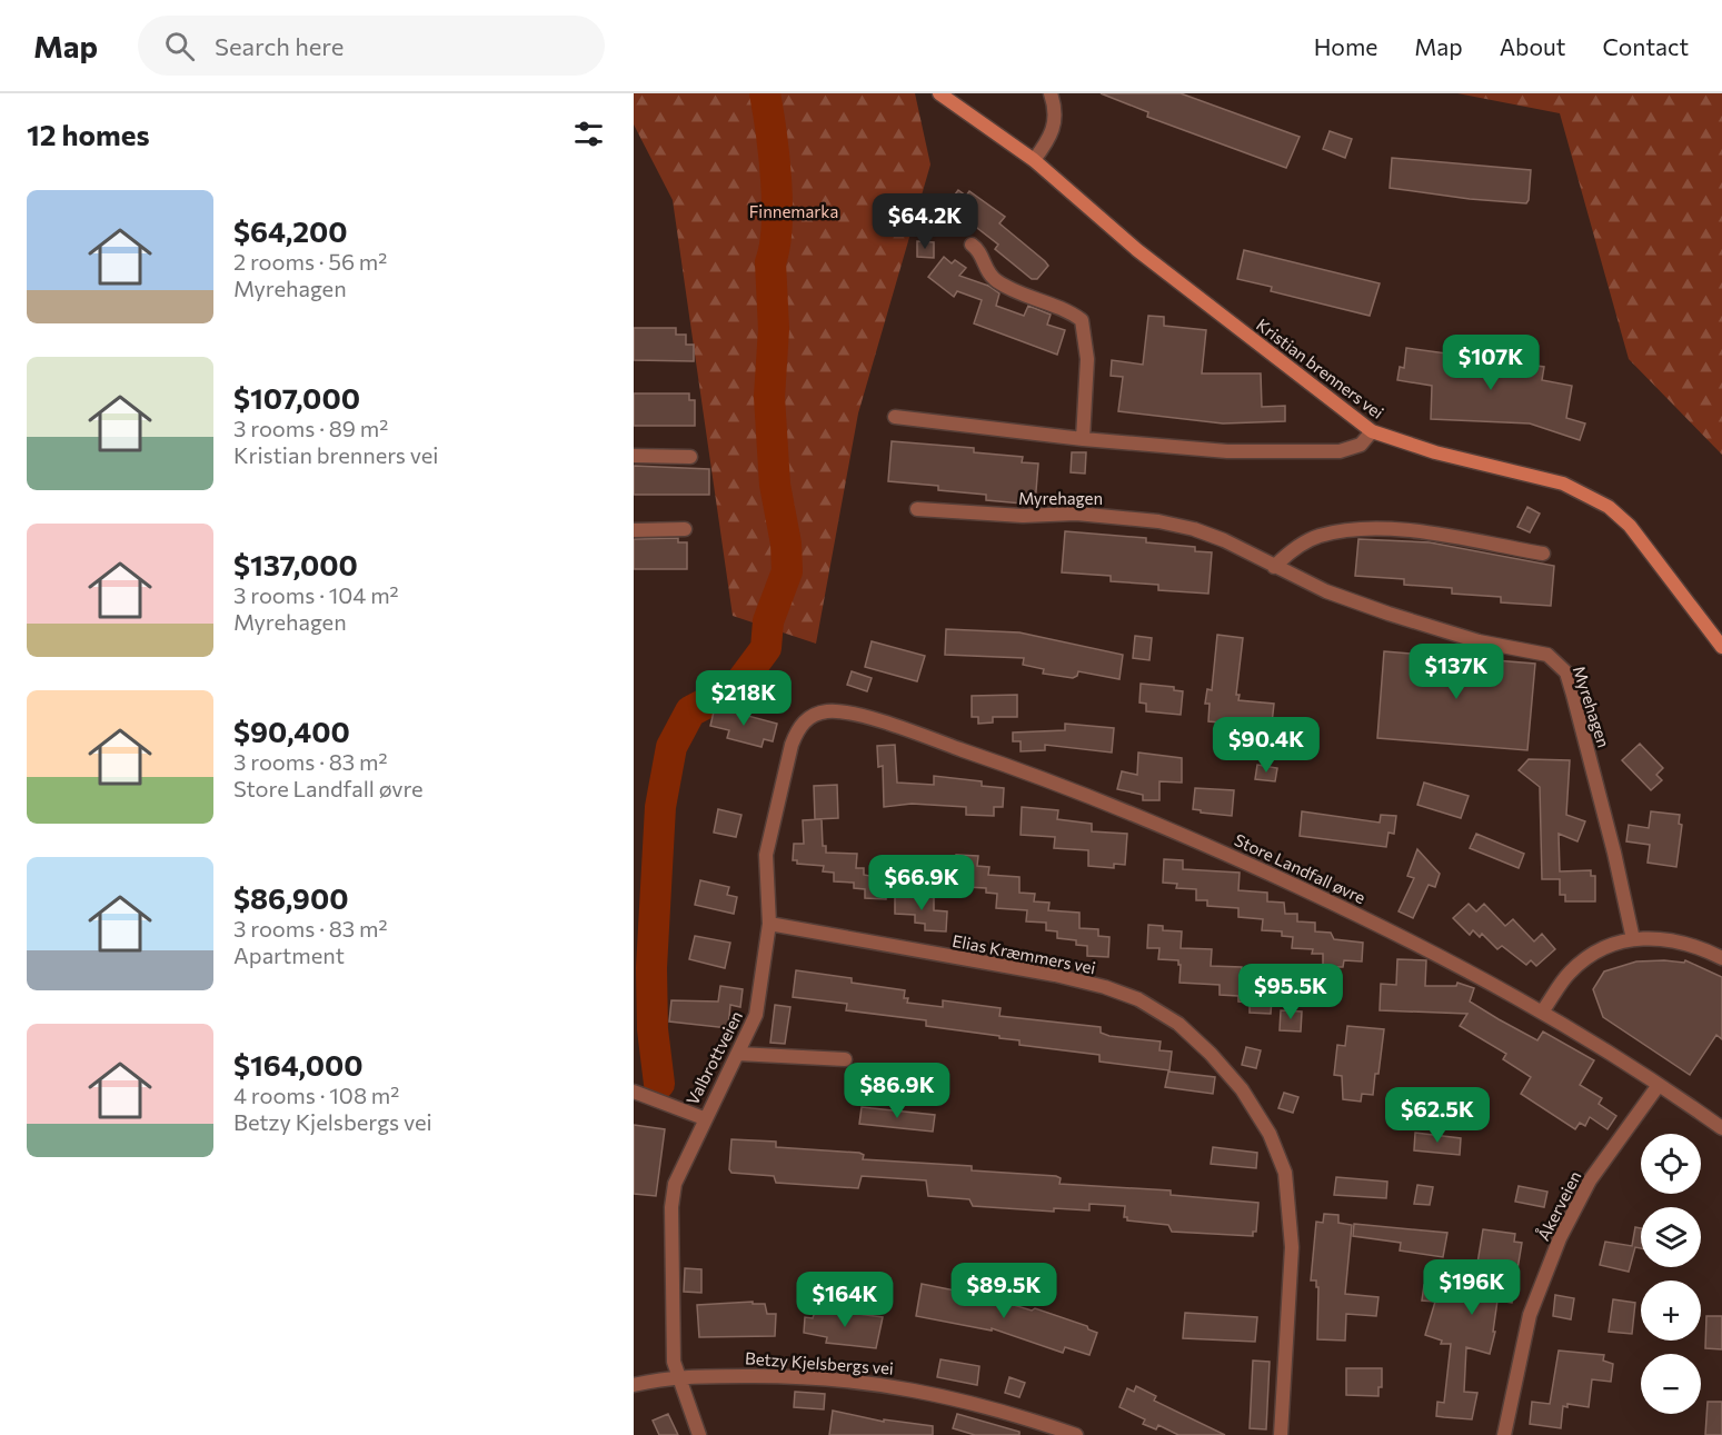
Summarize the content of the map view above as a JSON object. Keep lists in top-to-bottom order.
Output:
{
  "streets": {
    "main road": ["Kristian brenners vei"],
    "street": [
      "Myrehagen",
      "Store Landfall øvre",
      "Elias Kræmmers vei",
      "Valbrottveien",
      "Åkerveien",
      "Betzy Kjelsbergs vei"
    ]
  },
  "crossings": [
    ["Store Landfall øvre", "Valbrottveien"],
    ["Store Landfall øvre", "Åkerveien"],
    ["Elias Kræmmers vei", "Valbrottveien"],
    ["Valbrottveien", "Betzy Kjelsbergs vei"]
  ],
  "parks": ["Finnemarka"],
  "page": {
    "header": "Map",
    "search": "Search here",
    "nav": [
      "Home",
      "Map",
      "About",
      "Contact"
    ],
    "heading": "12 homes",
    "list": [
      {
        "name": "$64,200",
        "note": "2 rooms · 56 m² · Myrehagen"
      },
      {
        "name": "$107,000",
        "note": "3 rooms · 89 m² · Kristian brenners vei"
      },
      {
        "name": "$137,000",
        "note": "3 rooms · 104 m² · Myrehagen"
      },
      {
        "name": "$90,400",
        "note": "3 rooms · 83 m² · Store Landfall øvre"
      },
      {
        "name": "$86,900",
        "note": "3 rooms · 83 m² · Apartment"
      },
      {
        "name": "$164,000",
        "note": "4 rooms · 108 m² · Betzy Kjelsbergs vei"
      }
    ],
    "price": [
      "$64.2K",
      "$107K",
      "$137K",
      "$218K",
      "$90.4K",
      "$66.9K",
      "$95.5K",
      "$86.9K",
      "$62.5K",
      "$196K",
      "$89.5K",
      "$164K"
    ],
    "map_buttons": ["+", "−"]
  }
}
